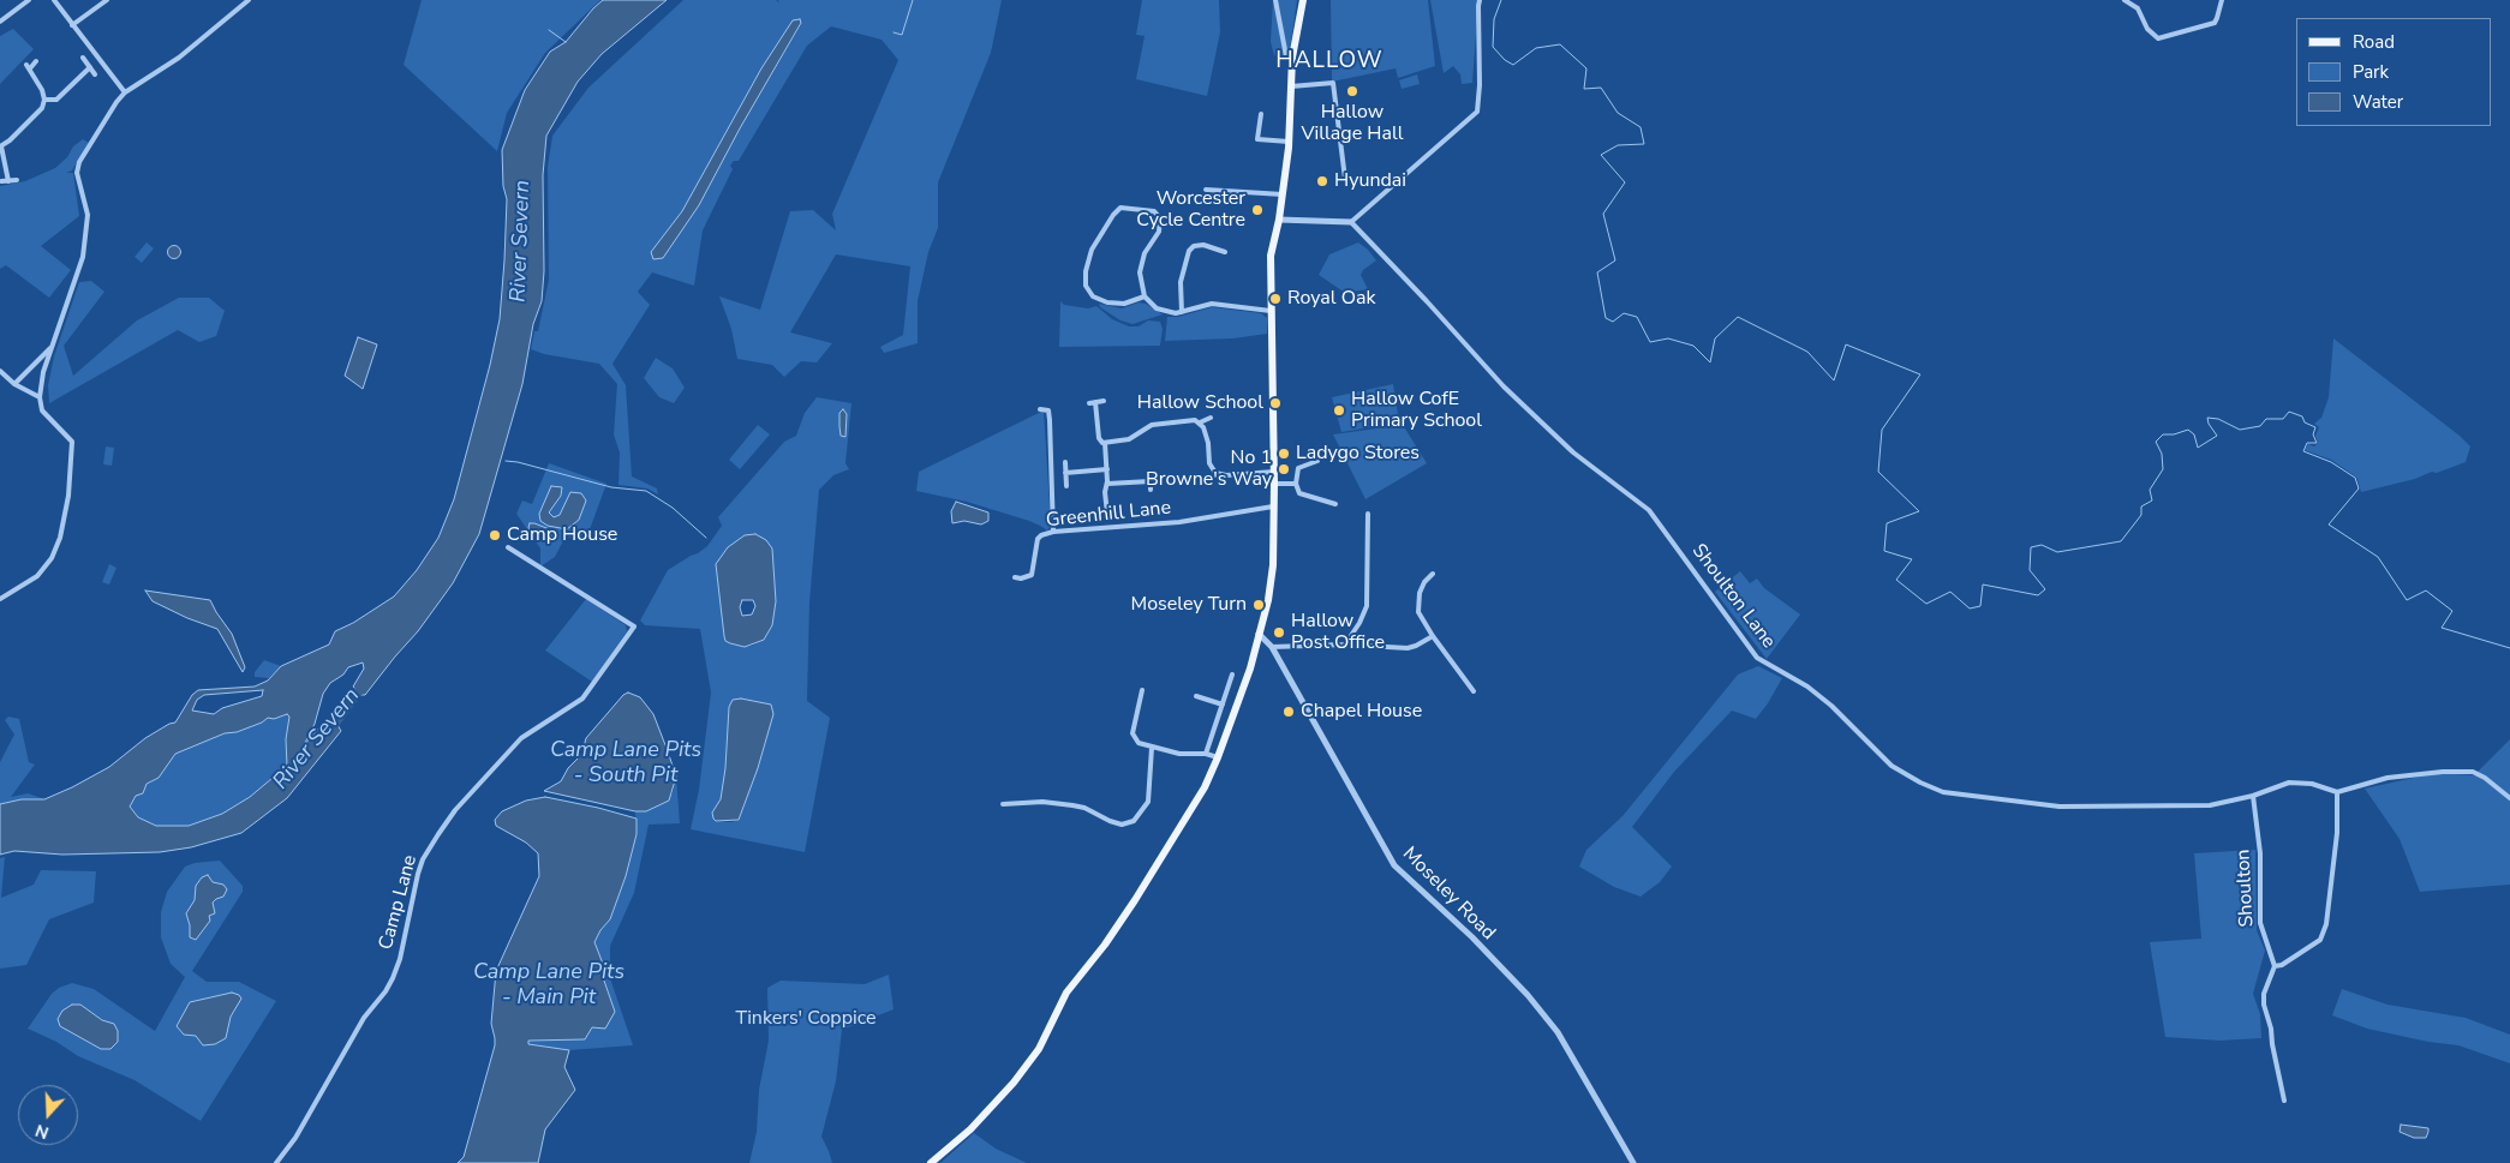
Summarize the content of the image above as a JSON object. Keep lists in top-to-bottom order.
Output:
{
  "streets": {
    "street": [
      "Greenhill Lane",
      "Shoulton Lane",
      "Shoulton",
      "Moseley Road",
      "Camp Lane"
    ]
  },
  "crossings": [
    ["Shoulton Lane", "Shoulton"]
  ],
  "districts": ["HALLOW"],
  "water": ["River Severn", "Camp Lane Pits - South Pit", "Camp Lane Pits - Main Pit"],
  "parks": ["Tinkers' Coppice"],
  "places": [
    "Hallow Village Hall",
    "Hyundai",
    "Worcester Cycle Centre",
    "Royal Oak",
    "Hallow School",
    "Hallow CofE Primary School",
    "Ladygo Stores",
    "No 1 Browne's Way",
    "Camp House",
    "Moseley Turn",
    "Hallow Post Office",
    "Chapel House"
  ],
  "legend": ["Road", "Park", "Water"],
  "north": "bottom"
}
